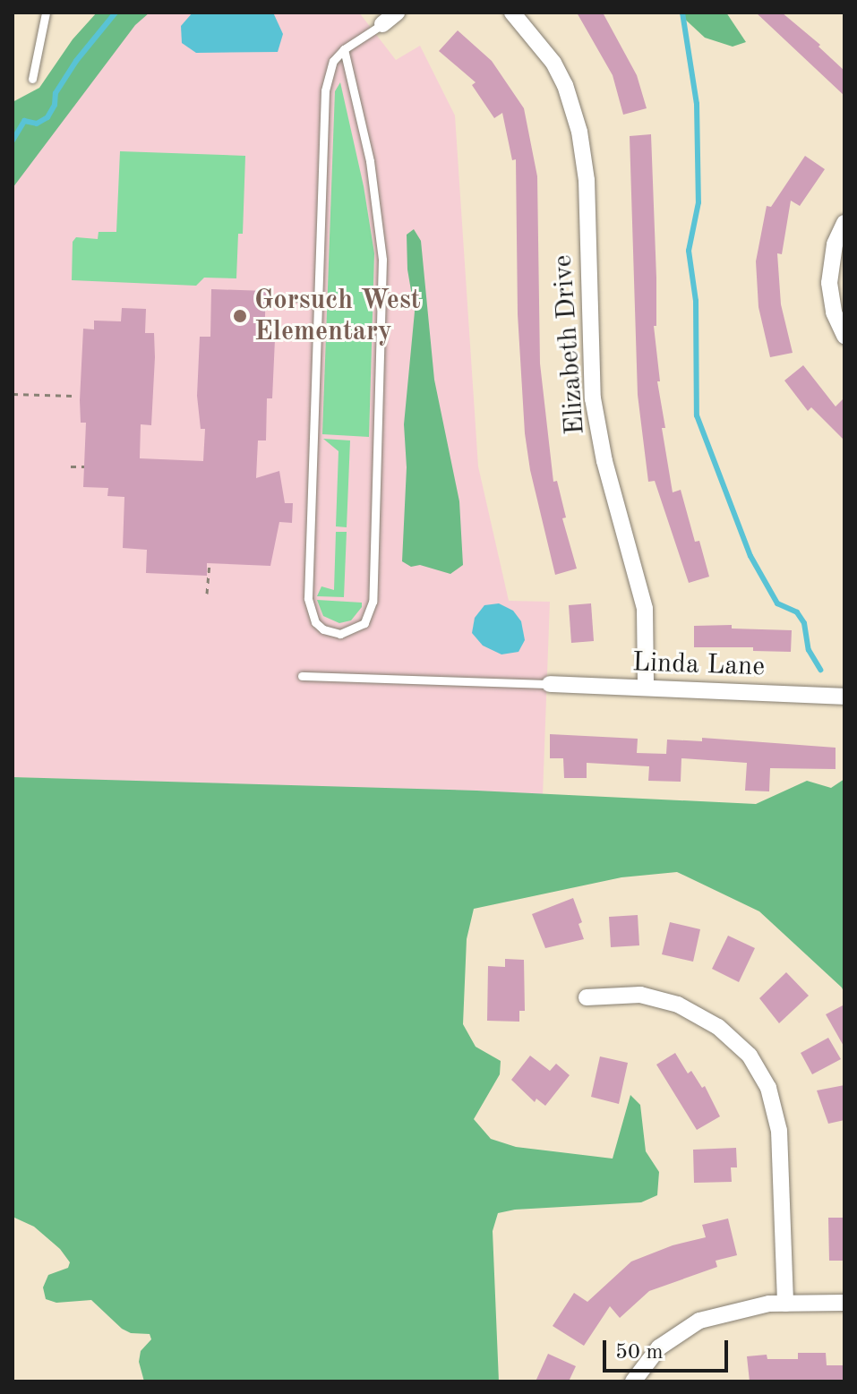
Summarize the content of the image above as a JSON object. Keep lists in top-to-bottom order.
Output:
{
  "streets": {
    "street": ["Elizabeth Drive", "Linda Lane"]
  },
  "crossings": [
    ["Elizabeth Drive", "Linda Lane"]
  ],
  "places": ["Gorsuch West Elementary"],
  "scale_bar": "50 m"
}
